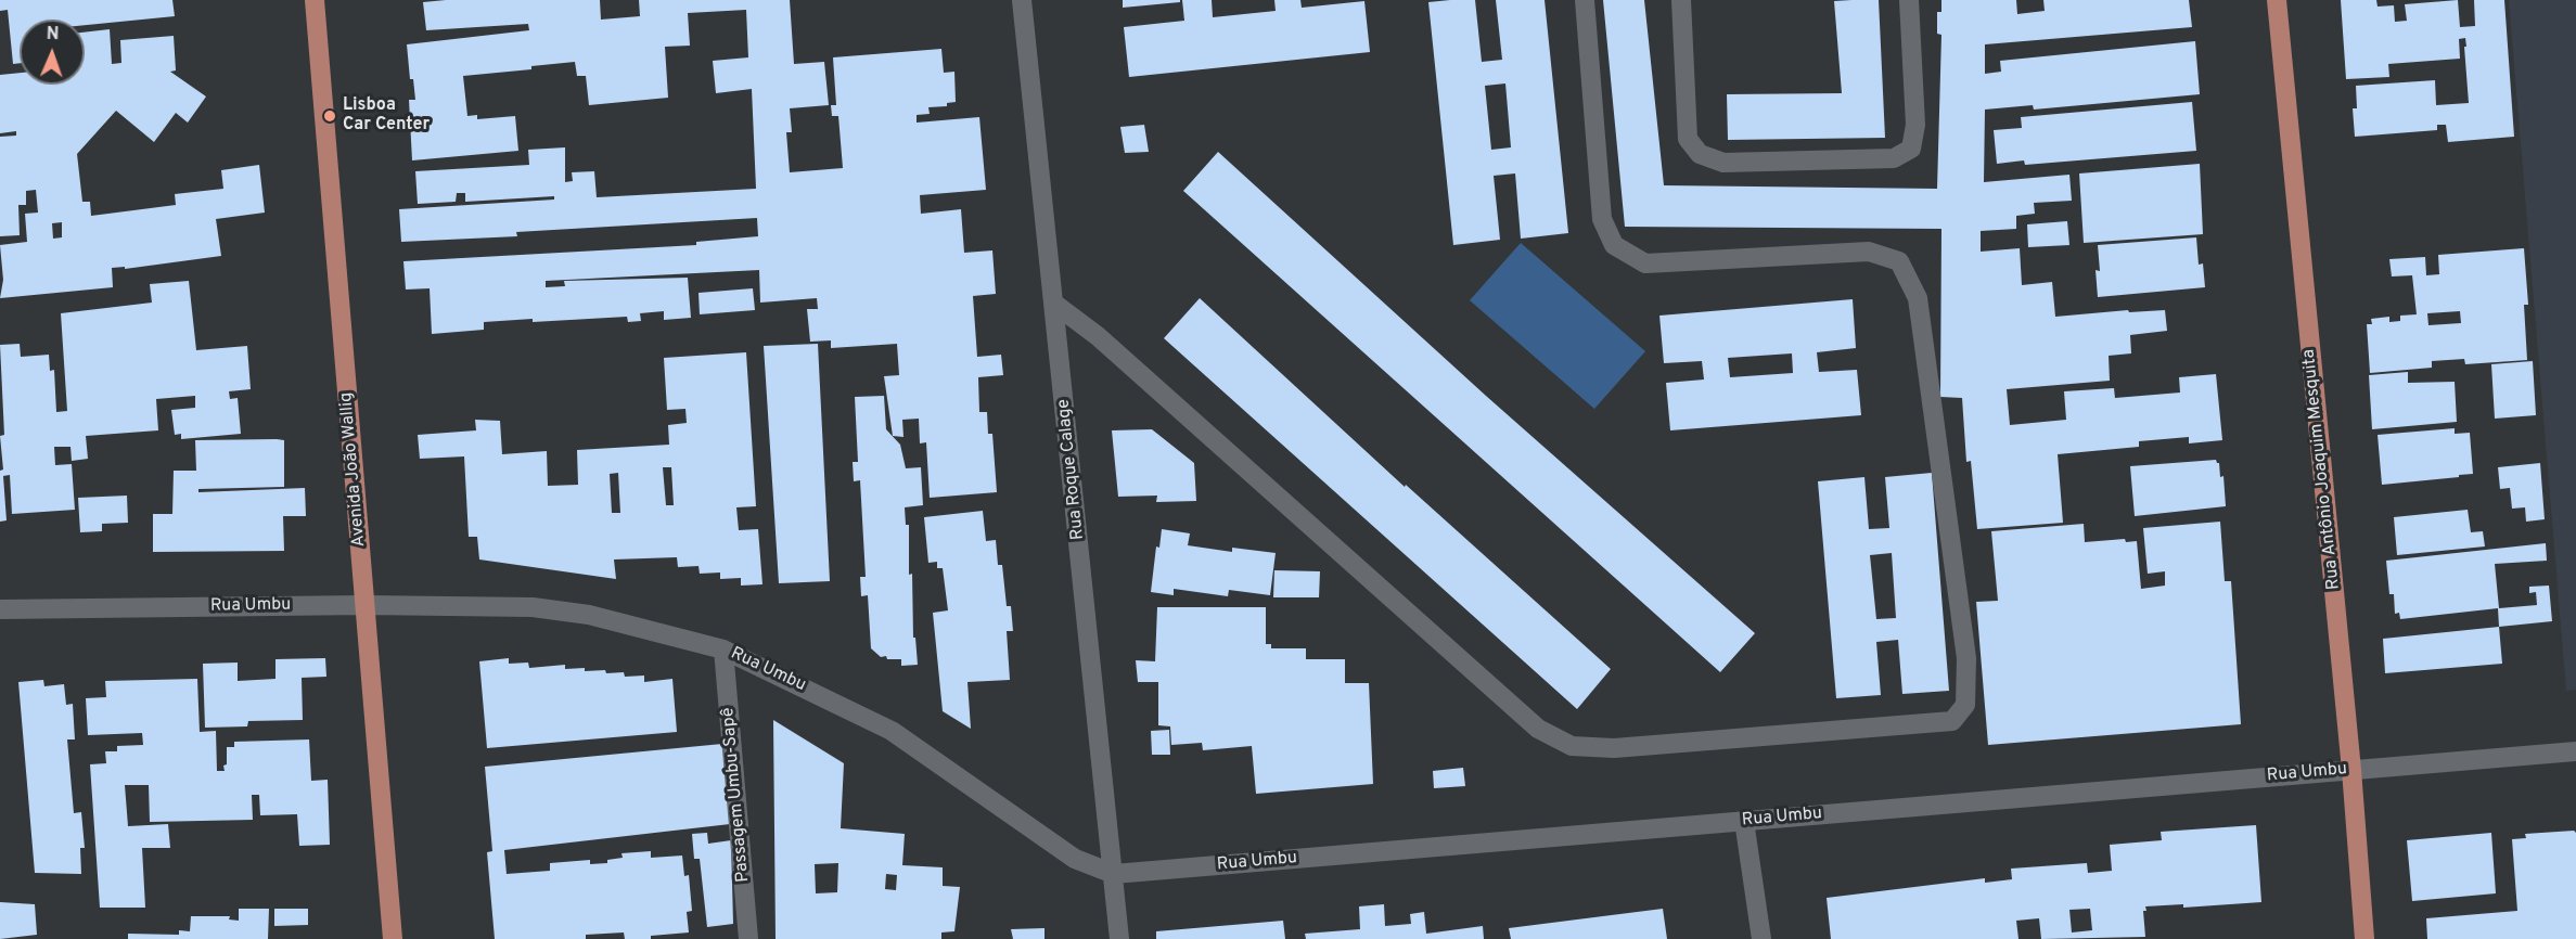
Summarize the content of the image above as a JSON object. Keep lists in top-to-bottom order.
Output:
{
  "streets": {
    "main road": ["Avenida João Wallig", "Rua Antônio Joaquim Mesquita"],
    "street": ["Rua Roque Calage", "Rua Umbu", "Passagem Umbu-Sapê"]
  },
  "crossings": [
    ["Avenida João Wallig", "Rua Umbu"],
    ["Rua Roque Calage", "Rua Umbu"],
    ["Rua Antônio Joaquim Mesquita", "Rua Umbu"],
    ["Rua Umbu", "Passagem Umbu-Sapê"]
  ],
  "places": ["Lisboa Car Center"],
  "north": "top"
}
